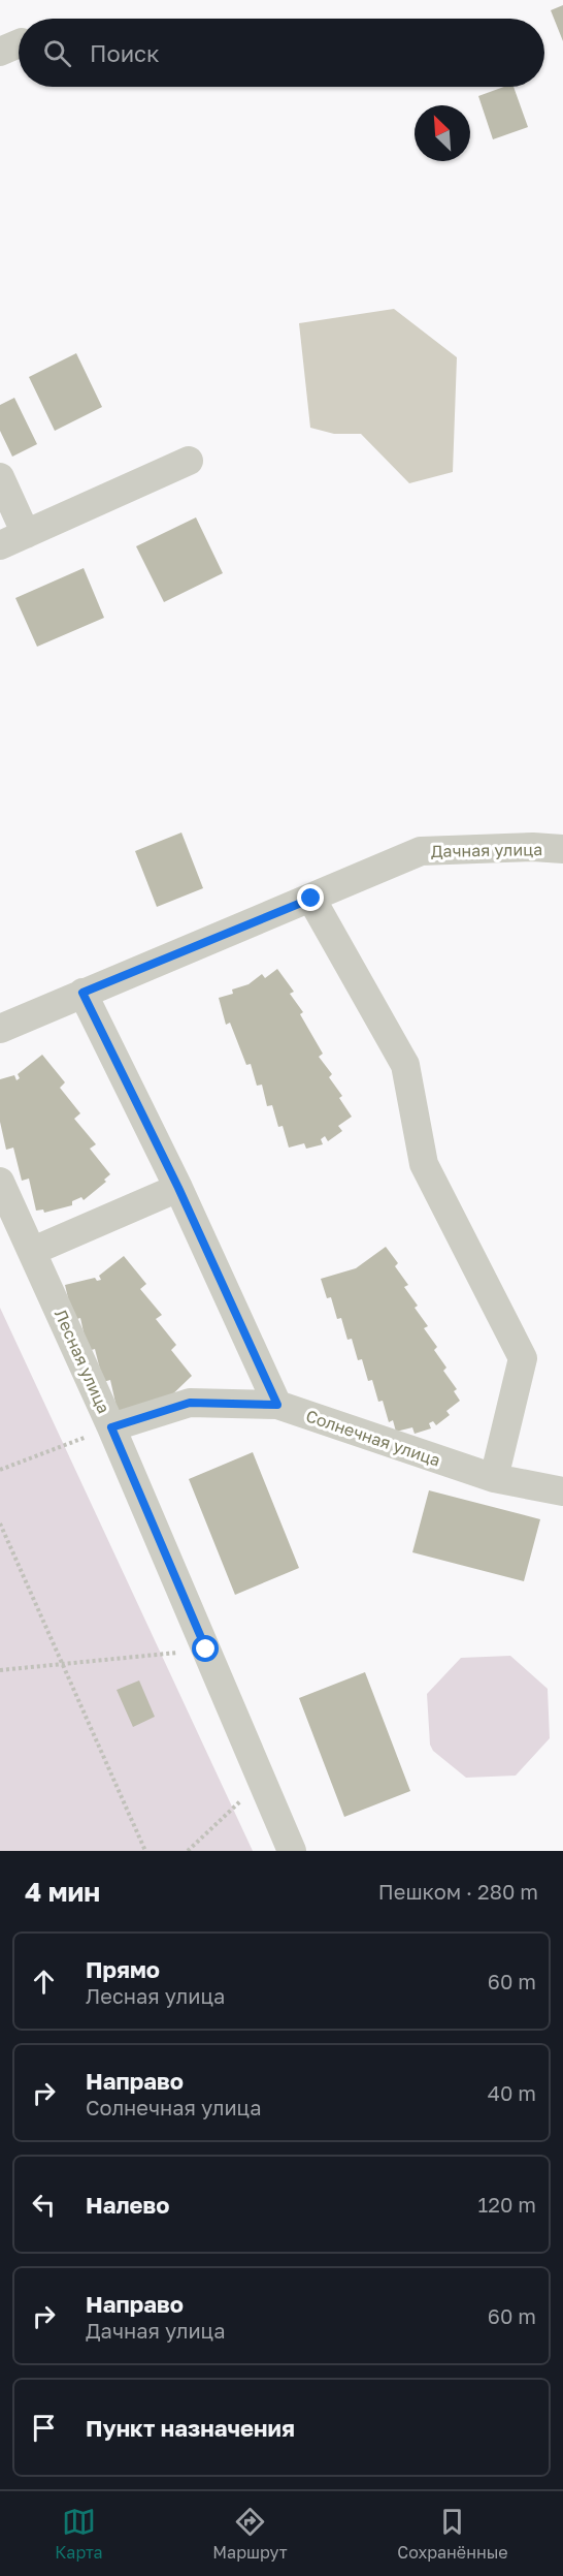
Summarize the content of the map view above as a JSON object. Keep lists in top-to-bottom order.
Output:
{
  "streets": {
    "street": ["Дачная улица", "Лесная улица", "Солнечная улица"]
  },
  "crossings": [
    ["Лесная улица", "Солнечная улица"]
  ],
  "north": "top left",
  "page": {
    "search": "Поиск",
    "heading": ["4 мин", "Пешком · 280 m"],
    "list": [
      ["Прямо", "Лесная улица", "60 m"],
      ["Направо", "Солнечная улица", "40 m"],
      ["Налево", "120 m"],
      ["Направо", "Дачная улица", "60 m"],
      "Пункт назначения"
    ],
    "nav": ["Карта", "Маршрут", "Сохранённые"]
  }
}
